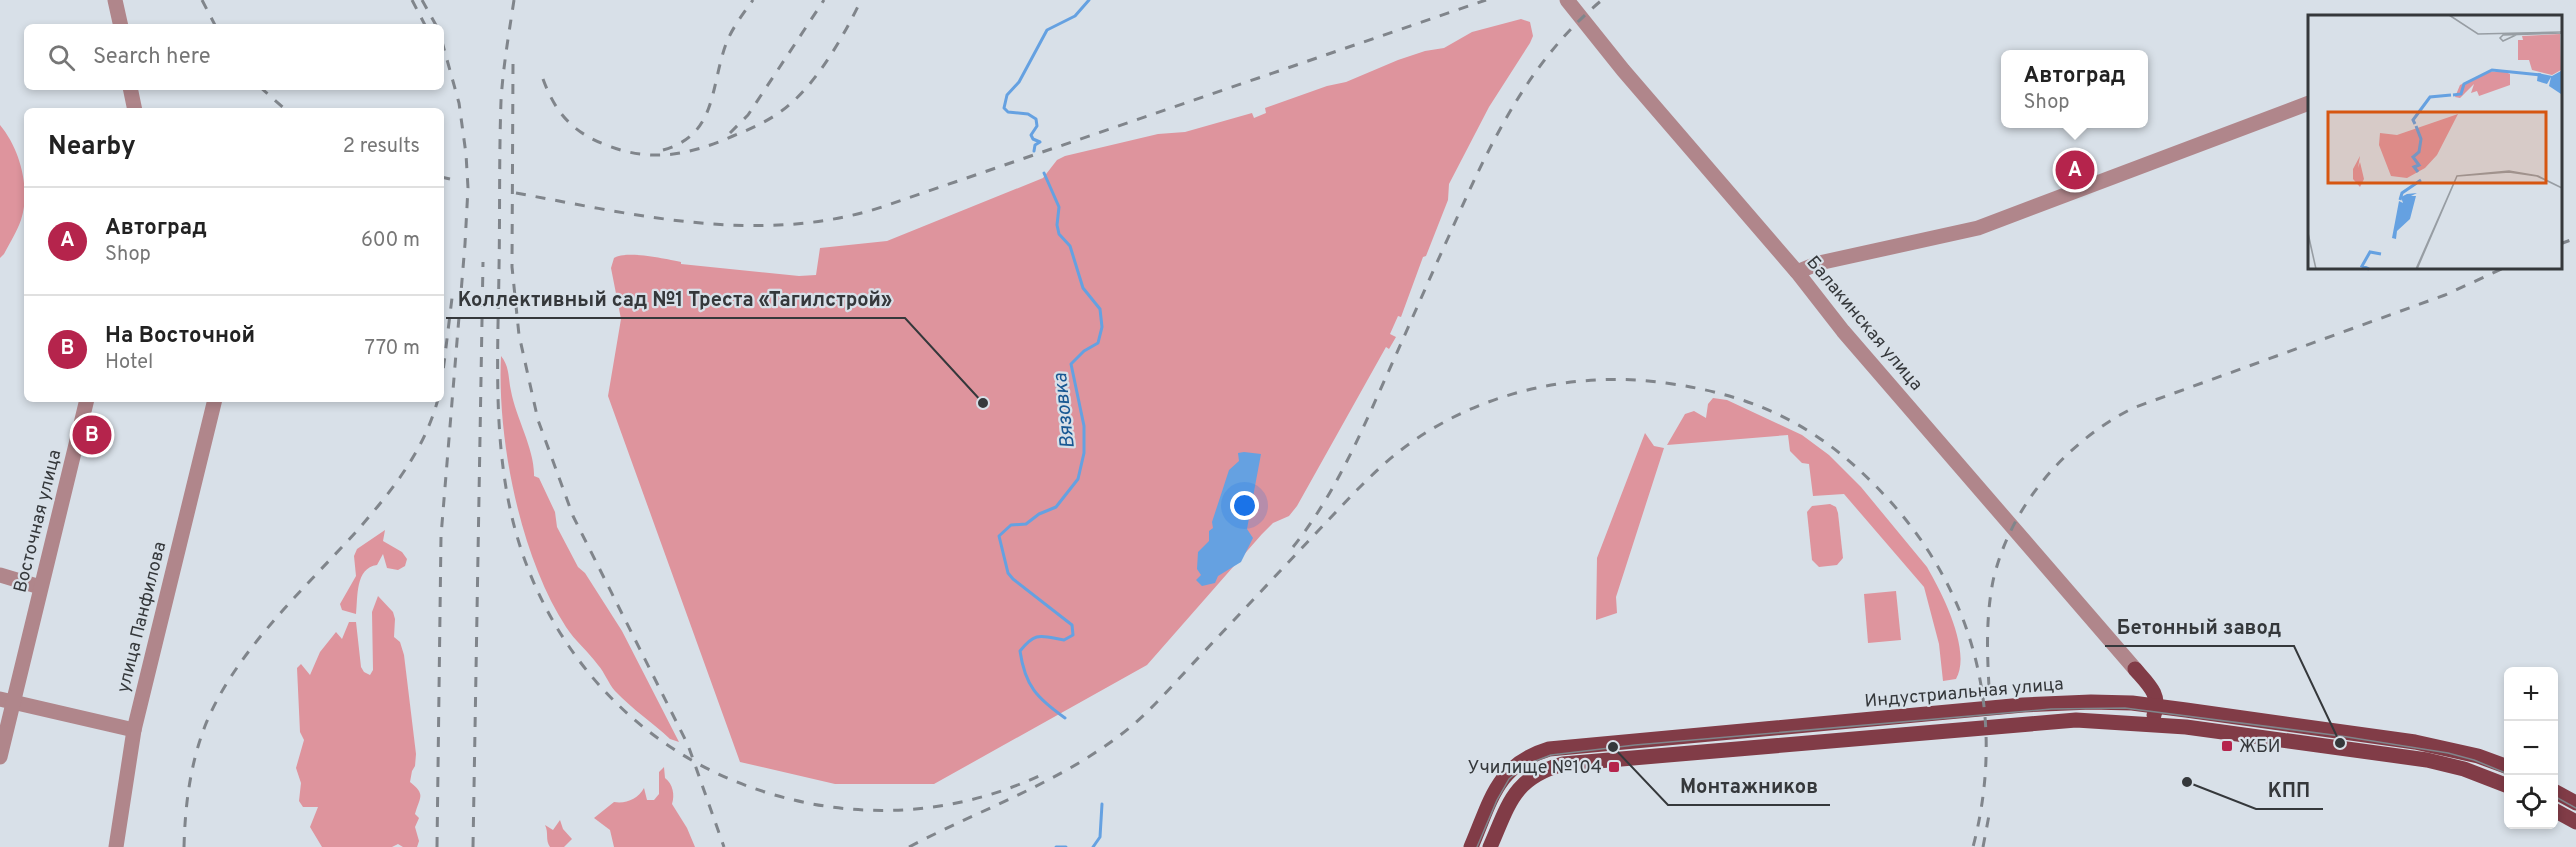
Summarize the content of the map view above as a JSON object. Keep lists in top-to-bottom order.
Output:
{
  "streets": {
    "main road": ["Индустриальная улица"],
    "street": ["Балакинская улица", "Восточная улица", "улица Панфилова"]
  },
  "water": ["Вязовка"],
  "places": {
    "other": [
      "Коллективный сад №1 Треста «Тагилстрой»",
      "Бетонный завод",
      "Монтажников",
      "КПП"
    ],
    "transit": ["ЖБИ", "Училище №104"]
  },
  "page": {
    "search": "Search here",
    "popup": ["Автоград", "Shop"],
    "heading": ["Nearby", "2 results"],
    "pins": ["A", "B"],
    "list": [
      {
        "mark": "A",
        "name": "Автоград",
        "note": "Shop",
        "value": "600 m"
      },
      {
        "mark": "B",
        "name": "На Восточной",
        "note": "Hotel",
        "value": "770 m"
      }
    ],
    "map_buttons": ["+", "−"]
  }
}
